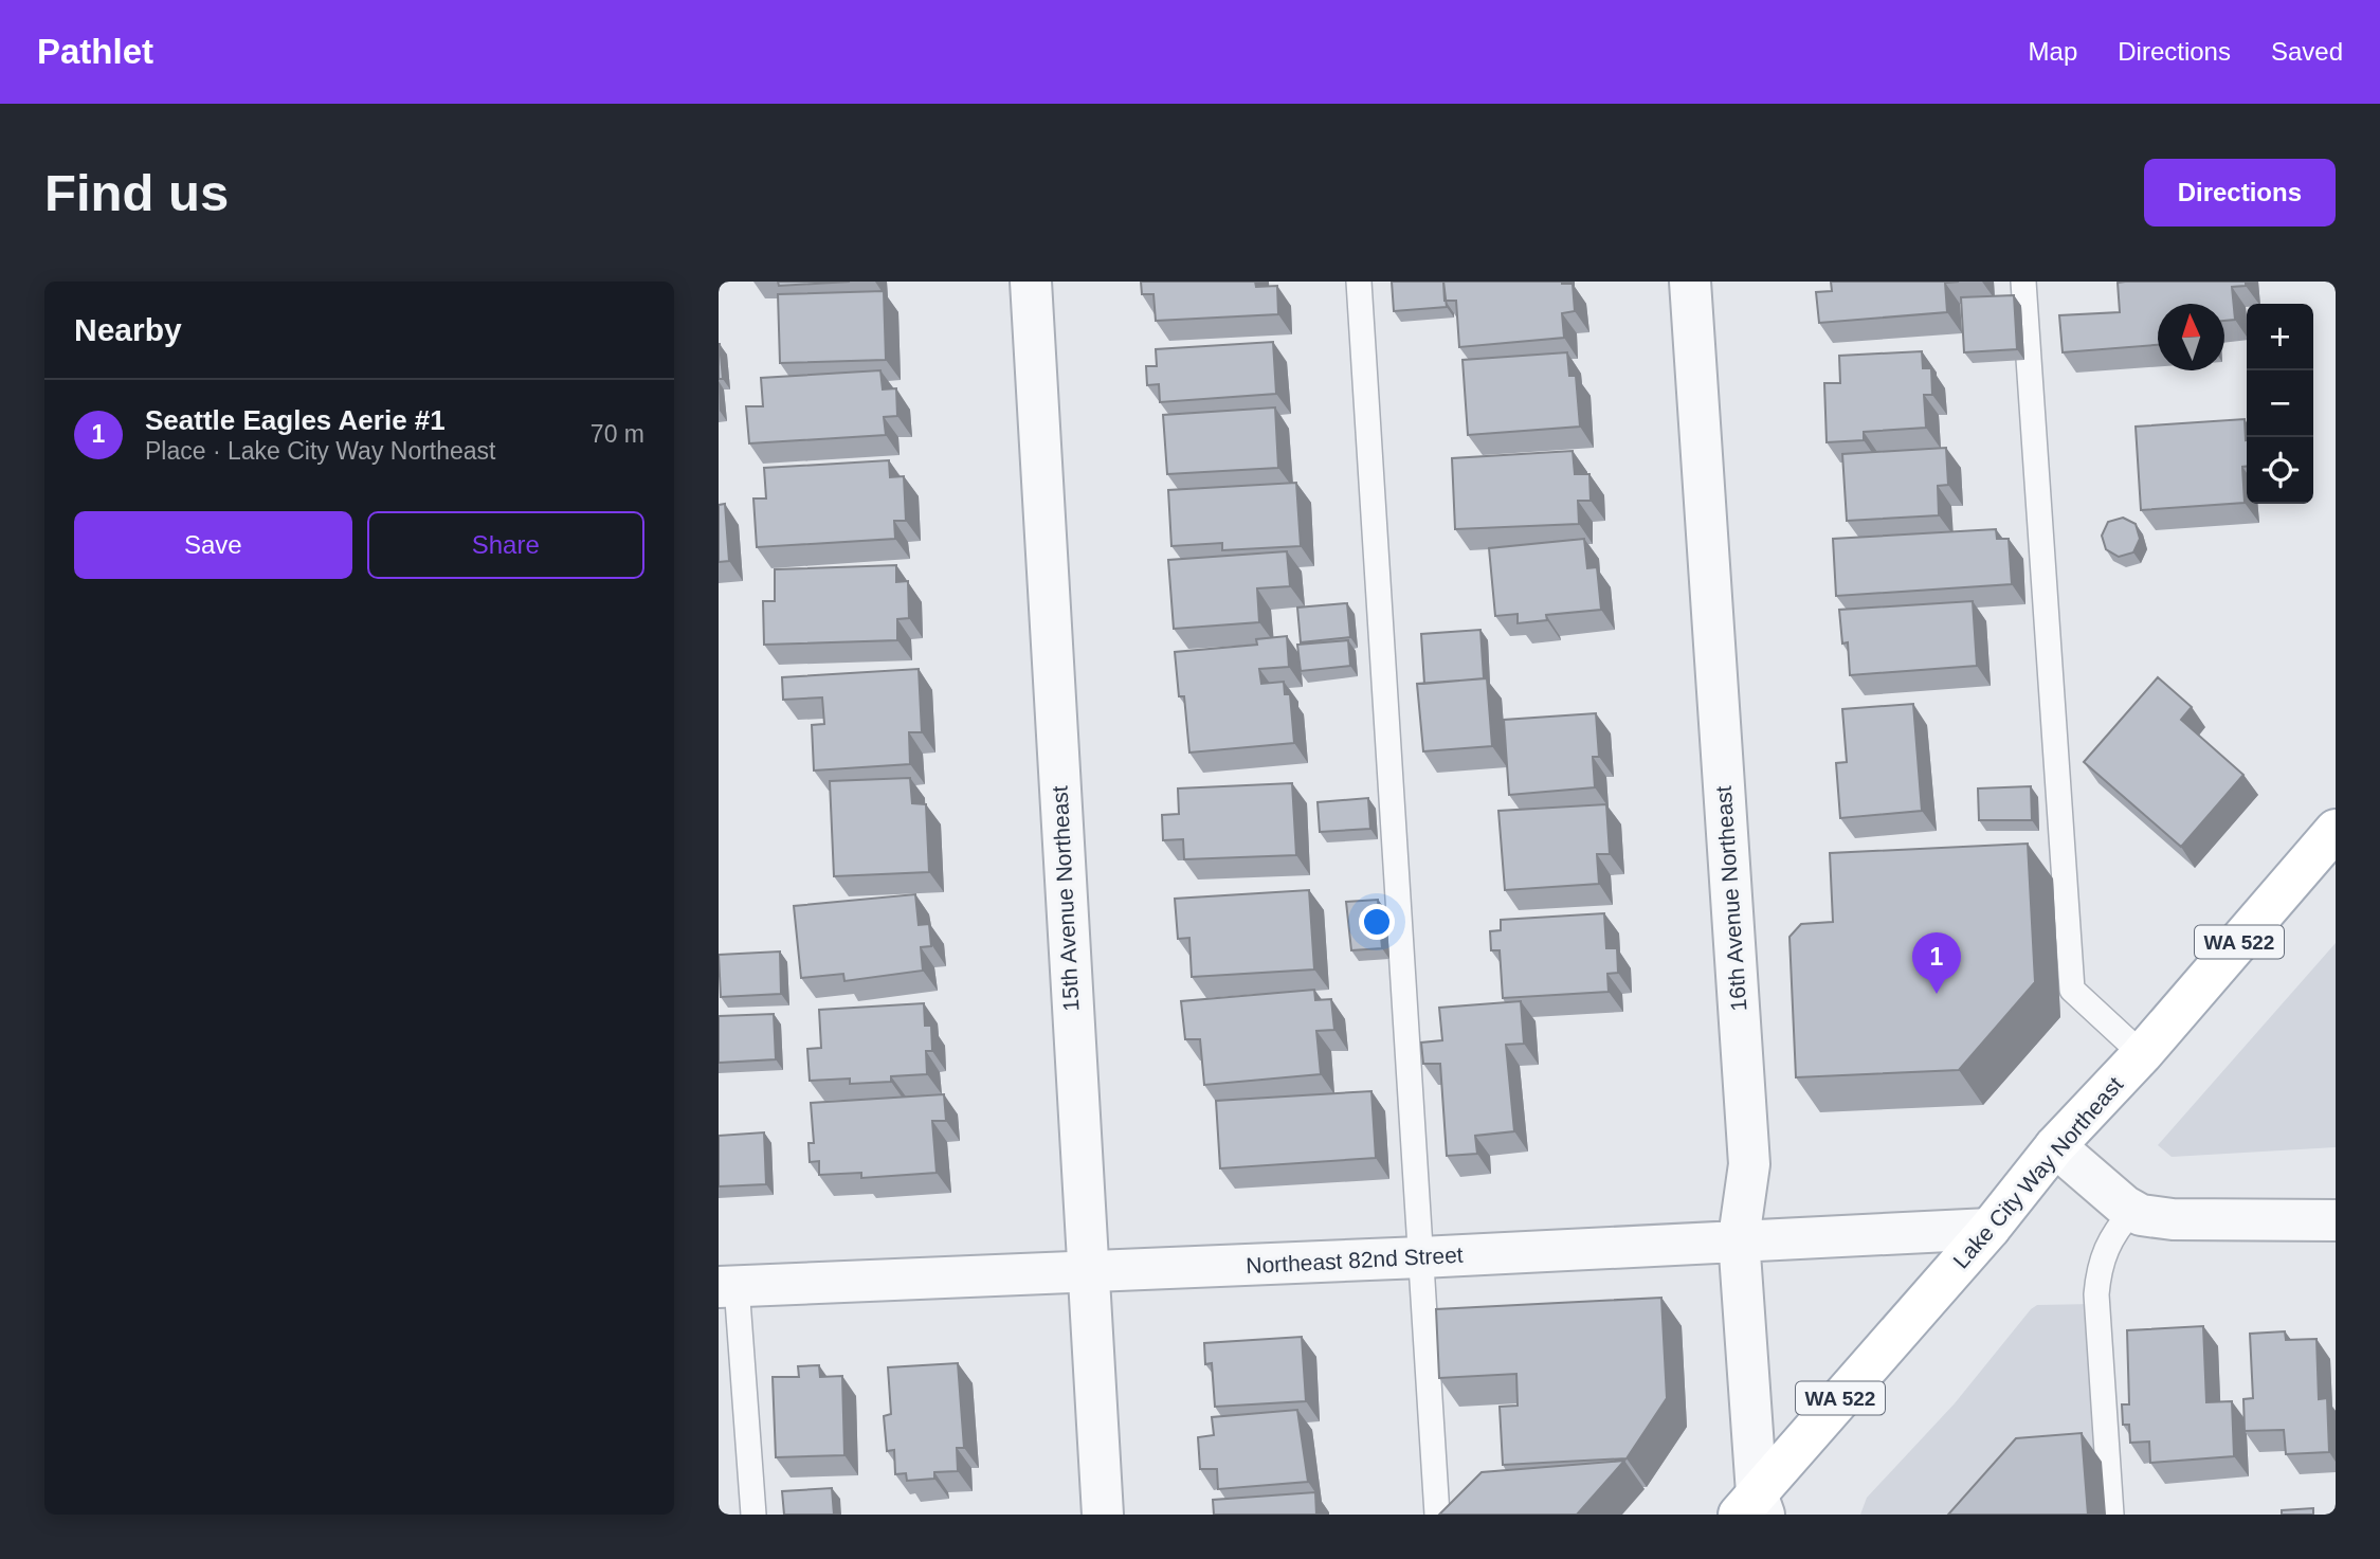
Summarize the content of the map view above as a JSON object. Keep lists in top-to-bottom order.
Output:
{
  "streets": {
    "main road": ["WA 522", "Lake City Way Northeast"],
    "street": ["15th Avenue Northeast", "16th Avenue Northeast", "Northeast 82nd Street"]
  },
  "crossings": [
    ["15th Avenue Northeast", "Northeast 82nd Street"],
    ["16th Avenue Northeast", "Lake City Way Northeast"],
    ["16th Avenue Northeast", "Northeast 82nd Street"],
    ["Lake City Way Northeast", "Northeast 82nd Street"]
  ],
  "north": "top",
  "page": {
    "header": "Pathlet",
    "nav": ["Map", "Directions", "Saved"],
    "buttons": [
      "Directions",
      ["Save", "Share"]
    ],
    "title": "Find us",
    "heading": "Nearby",
    "map_buttons": ["+", "−"],
    "list": [
      {
        "mark": "1",
        "name": "Seattle Eagles Aerie #1",
        "note": "Place · Lake City Way Northeast",
        "value": "70 m"
      }
    ],
    "pins": "1"
  }
}
